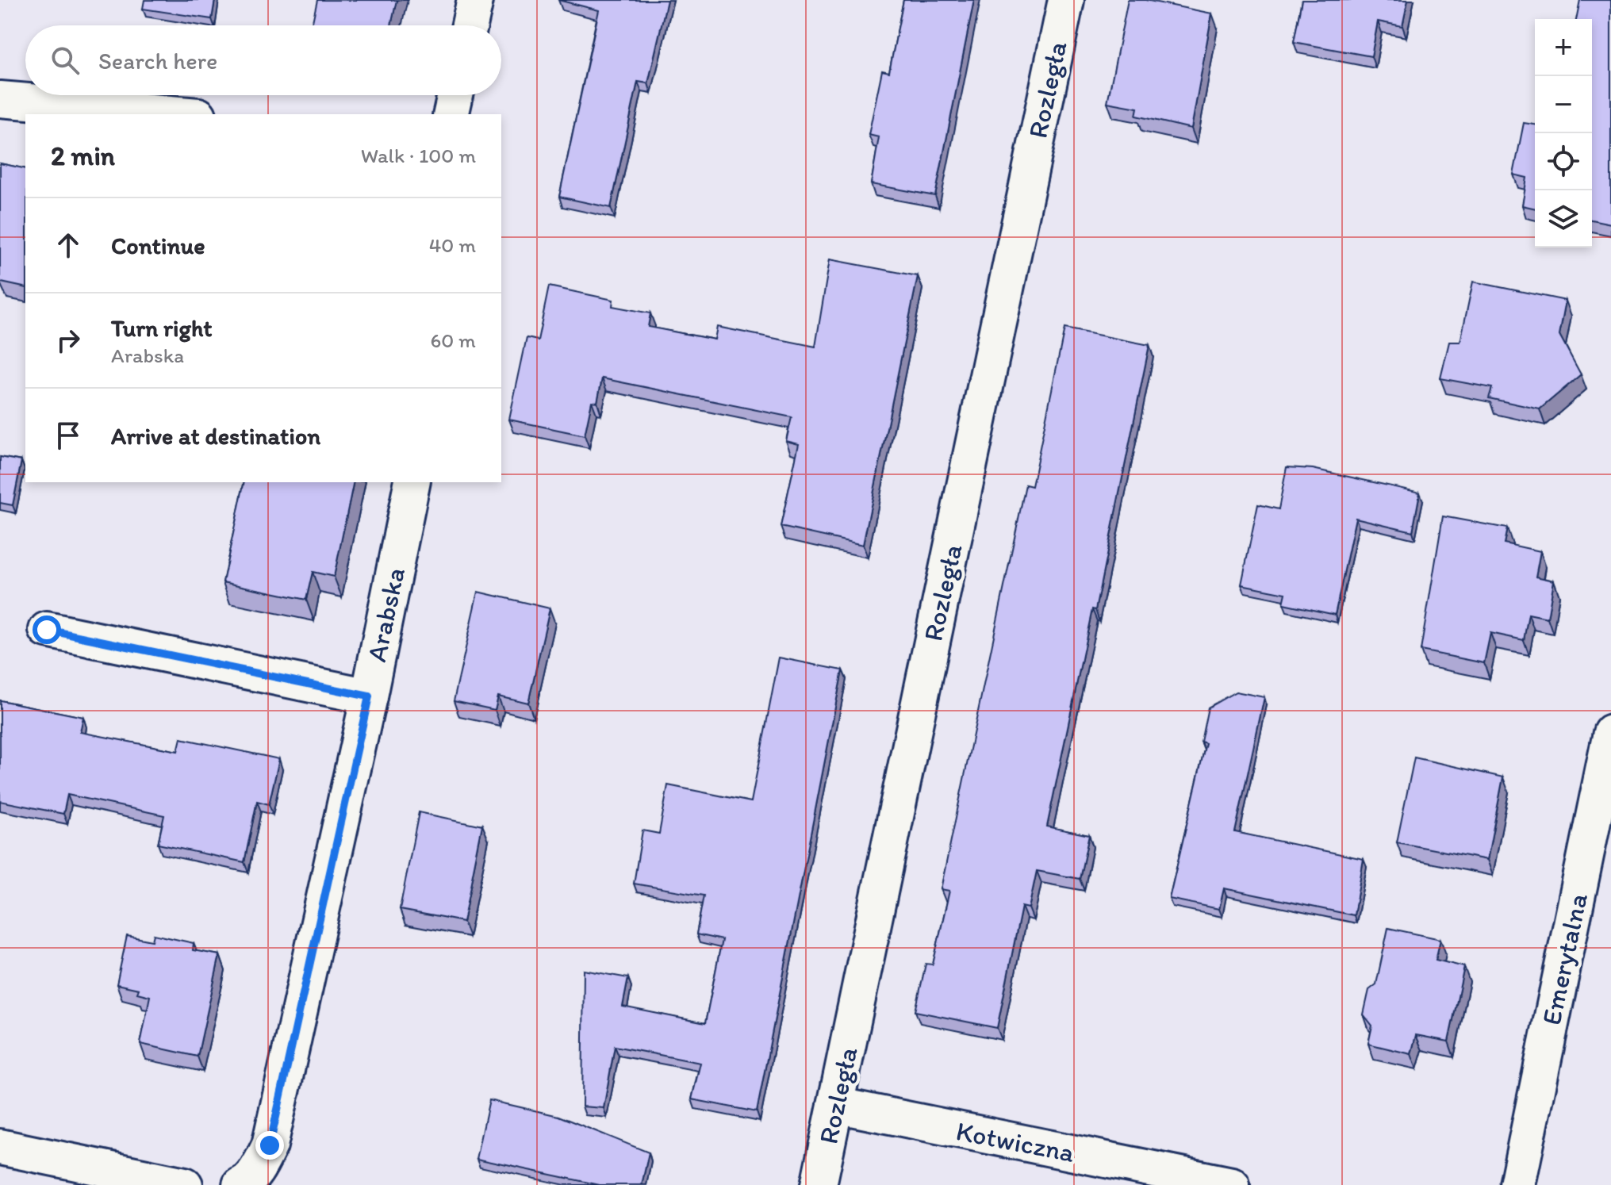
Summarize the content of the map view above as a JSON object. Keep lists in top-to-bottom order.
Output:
{
  "streets": {
    "street": [
      "Rozległa",
      "Arabska",
      "Emerytalna",
      "Kotwiczna"
    ]
  },
  "crossings": [
    ["Rozległa", "Kotwiczna"]
  ],
  "page": {
    "map_buttons": ["+", "−"],
    "search": "Search here",
    "heading": ["2 min", "Walk · 100 m"],
    "list": [
      ["Continue", "40 m"],
      ["Turn right", "Arabska", "60 m"],
      "Arrive at destination"
    ]
  }
}
